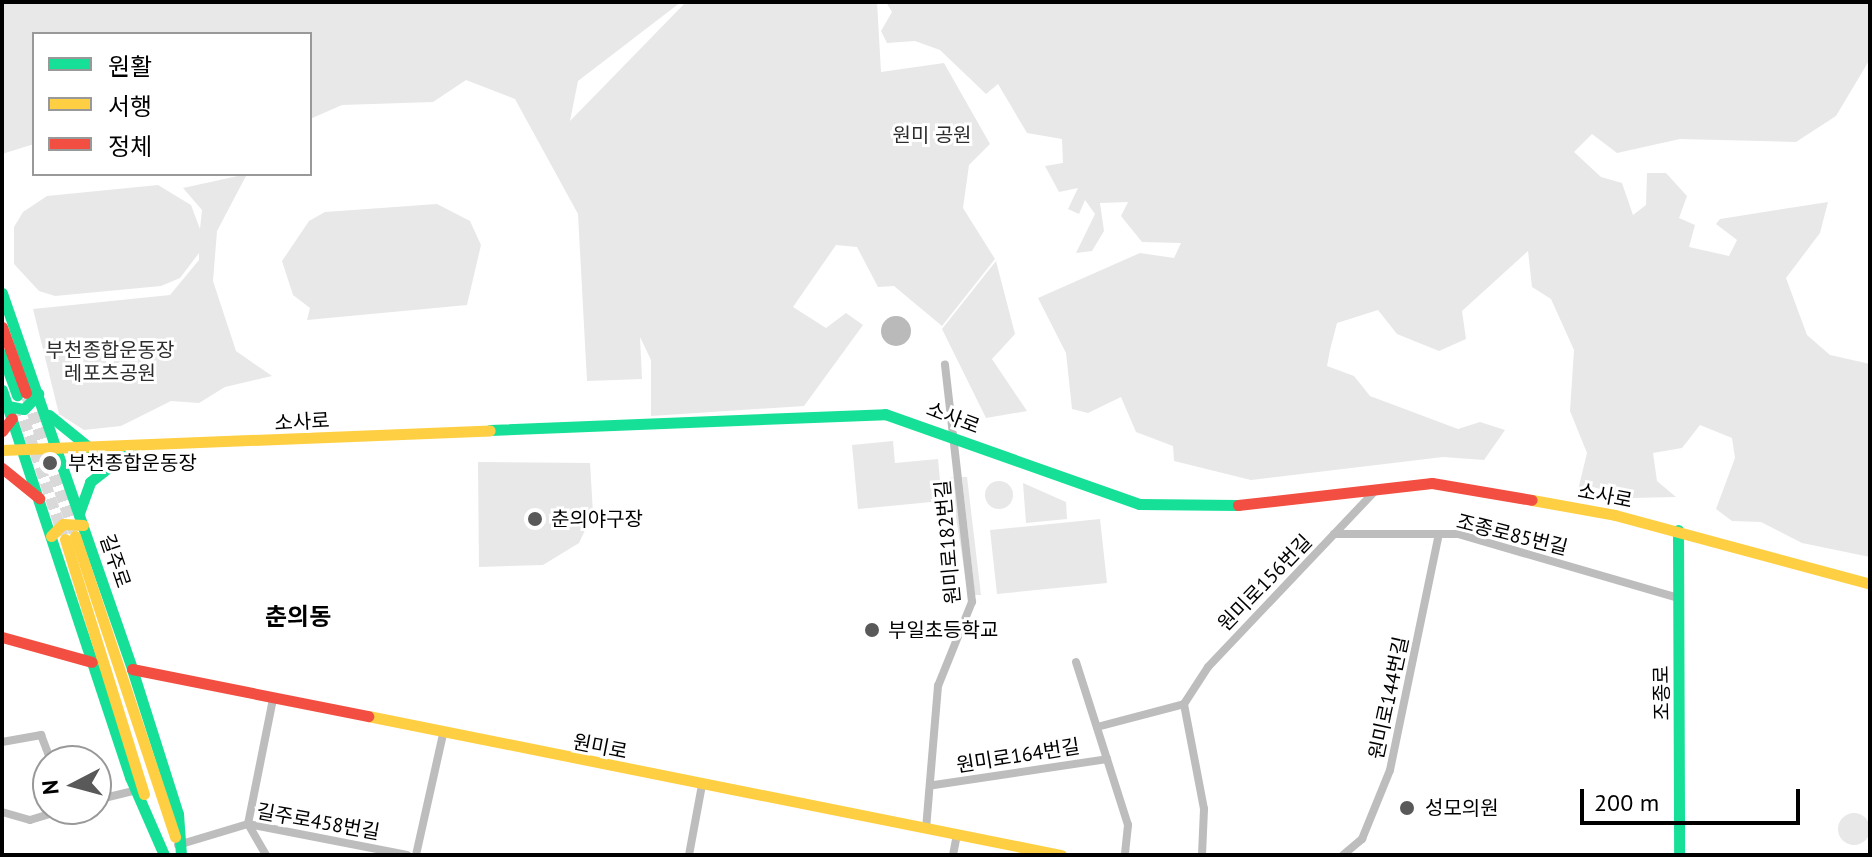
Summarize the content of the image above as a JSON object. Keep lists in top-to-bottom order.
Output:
{
  "streets": {
    "street": [
      "소사로",
      "조종로85번길",
      "원미로182번길",
      "길주로",
      "원미로156번길",
      "조종로",
      "원미로144번길",
      "원미로",
      "원미로164번길",
      "길주로458번길"
    ]
  },
  "crossings": [
    ["소사로", "길주로"],
    ["소사로", "원미로156번길"],
    ["소사로", "조종로"],
    ["조종로85번길", "원미로156번길"],
    ["조종로85번길", "조종로"],
    ["조종로85번길", "원미로144번길"],
    ["원미로182번길", "원미로"],
    ["원미로182번길", "원미로164번길"],
    ["길주로", "원미로"],
    ["길주로", "길주로458번길"]
  ],
  "districts": ["춘의동"],
  "parks": ["원미 공원", "부천종합운동장 레포츠공원"],
  "places": [
    "부천종합운동장",
    "춘의야구장",
    "부일초등학교",
    "성모의원"
  ],
  "legend": ["원활", "서행", "정체"],
  "scale_bar": "200 m",
  "north": "left"
}
